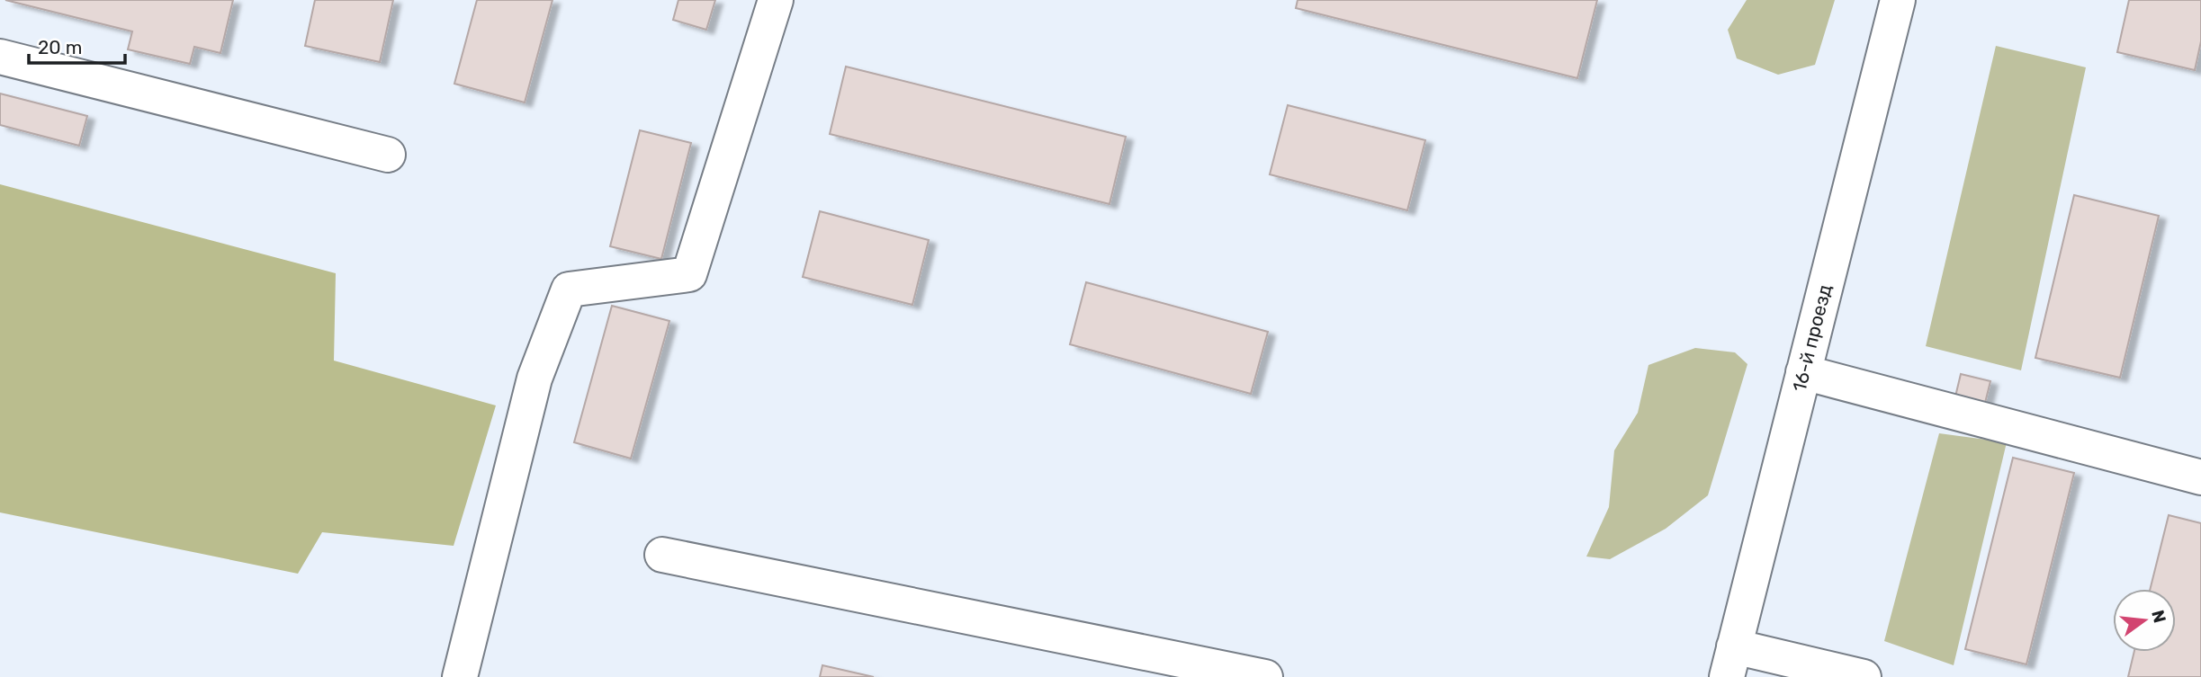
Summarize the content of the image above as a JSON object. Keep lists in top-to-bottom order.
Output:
{
  "streets": {
    "street": ["16-й проезд"]
  },
  "scale_bar": "20 m",
  "north": "right"
}
